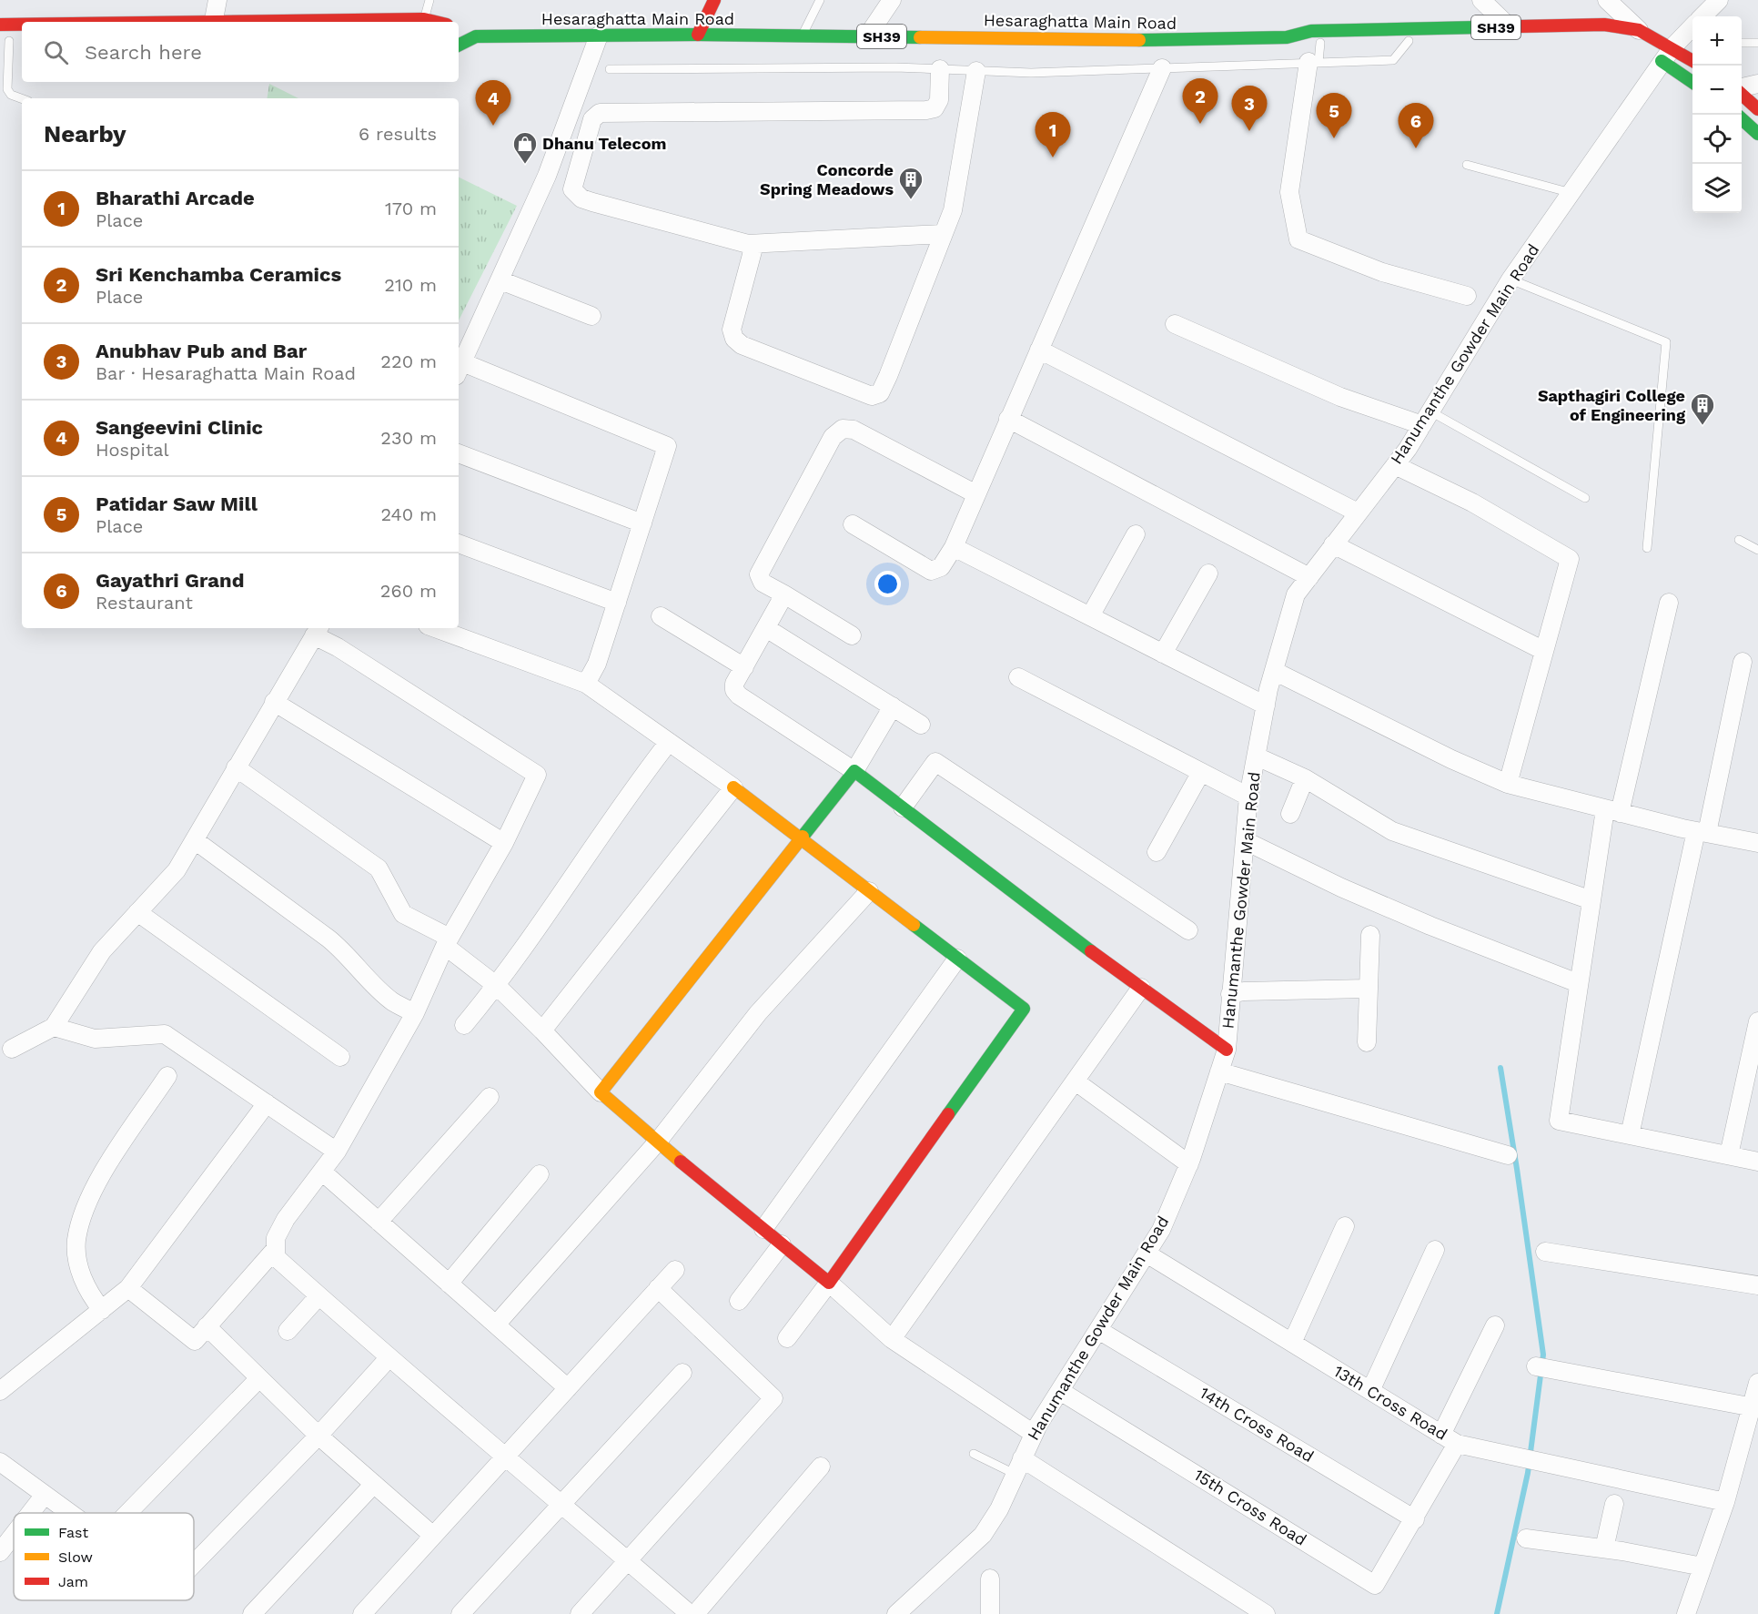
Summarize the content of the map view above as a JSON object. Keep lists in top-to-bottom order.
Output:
{
  "streets": {
    "main road": ["Hesaraghatta Main Road", "SH39"],
    "street": [
      "Hanumanthe Gowder Main Road",
      "13th Cross Road",
      "14th Cross Road",
      "15th Cross Road"
    ]
  },
  "crossings": [
    ["Hesaraghatta Main Road", "Hanumanthe Gowder Main Road"],
    ["Hanumanthe Gowder Main Road", "13th Cross Road"],
    ["Hanumanthe Gowder Main Road", "14th Cross Road"],
    ["Hanumanthe Gowder Main Road", "15th Cross Road"],
    ["14th Cross Road", "15th Cross Road"]
  ],
  "places": {
    "shop": ["Dhanu Telecom"],
    "building": ["Concorde Spring Meadows", "Sapthagiri College of Engineering"]
  },
  "legend": ["Fast", "Slow", "Jam"],
  "page": {
    "map_buttons": ["+", "−"],
    "search": "Search here",
    "pins": [
      "2",
      "4",
      "3",
      "5",
      "6",
      "1"
    ],
    "heading": ["Nearby", "6 results"],
    "list": [
      {
        "mark": "1",
        "name": "Bharathi Arcade",
        "note": "Place",
        "value": "170 m"
      },
      {
        "mark": "2",
        "name": "Sri Kenchamba Ceramics",
        "note": "Place",
        "value": "210 m"
      },
      {
        "mark": "3",
        "name": "Anubhav Pub and Bar",
        "note": "Bar · Hesaraghatta Main Road",
        "value": "220 m"
      },
      {
        "mark": "4",
        "name": "Sangeevini Clinic",
        "note": "Hospital",
        "value": "230 m"
      },
      {
        "mark": "5",
        "name": "Patidar Saw Mill",
        "note": "Place",
        "value": "240 m"
      },
      {
        "mark": "6",
        "name": "Gayathri Grand",
        "note": "Restaurant",
        "value": "260 m"
      }
    ]
  }
}
